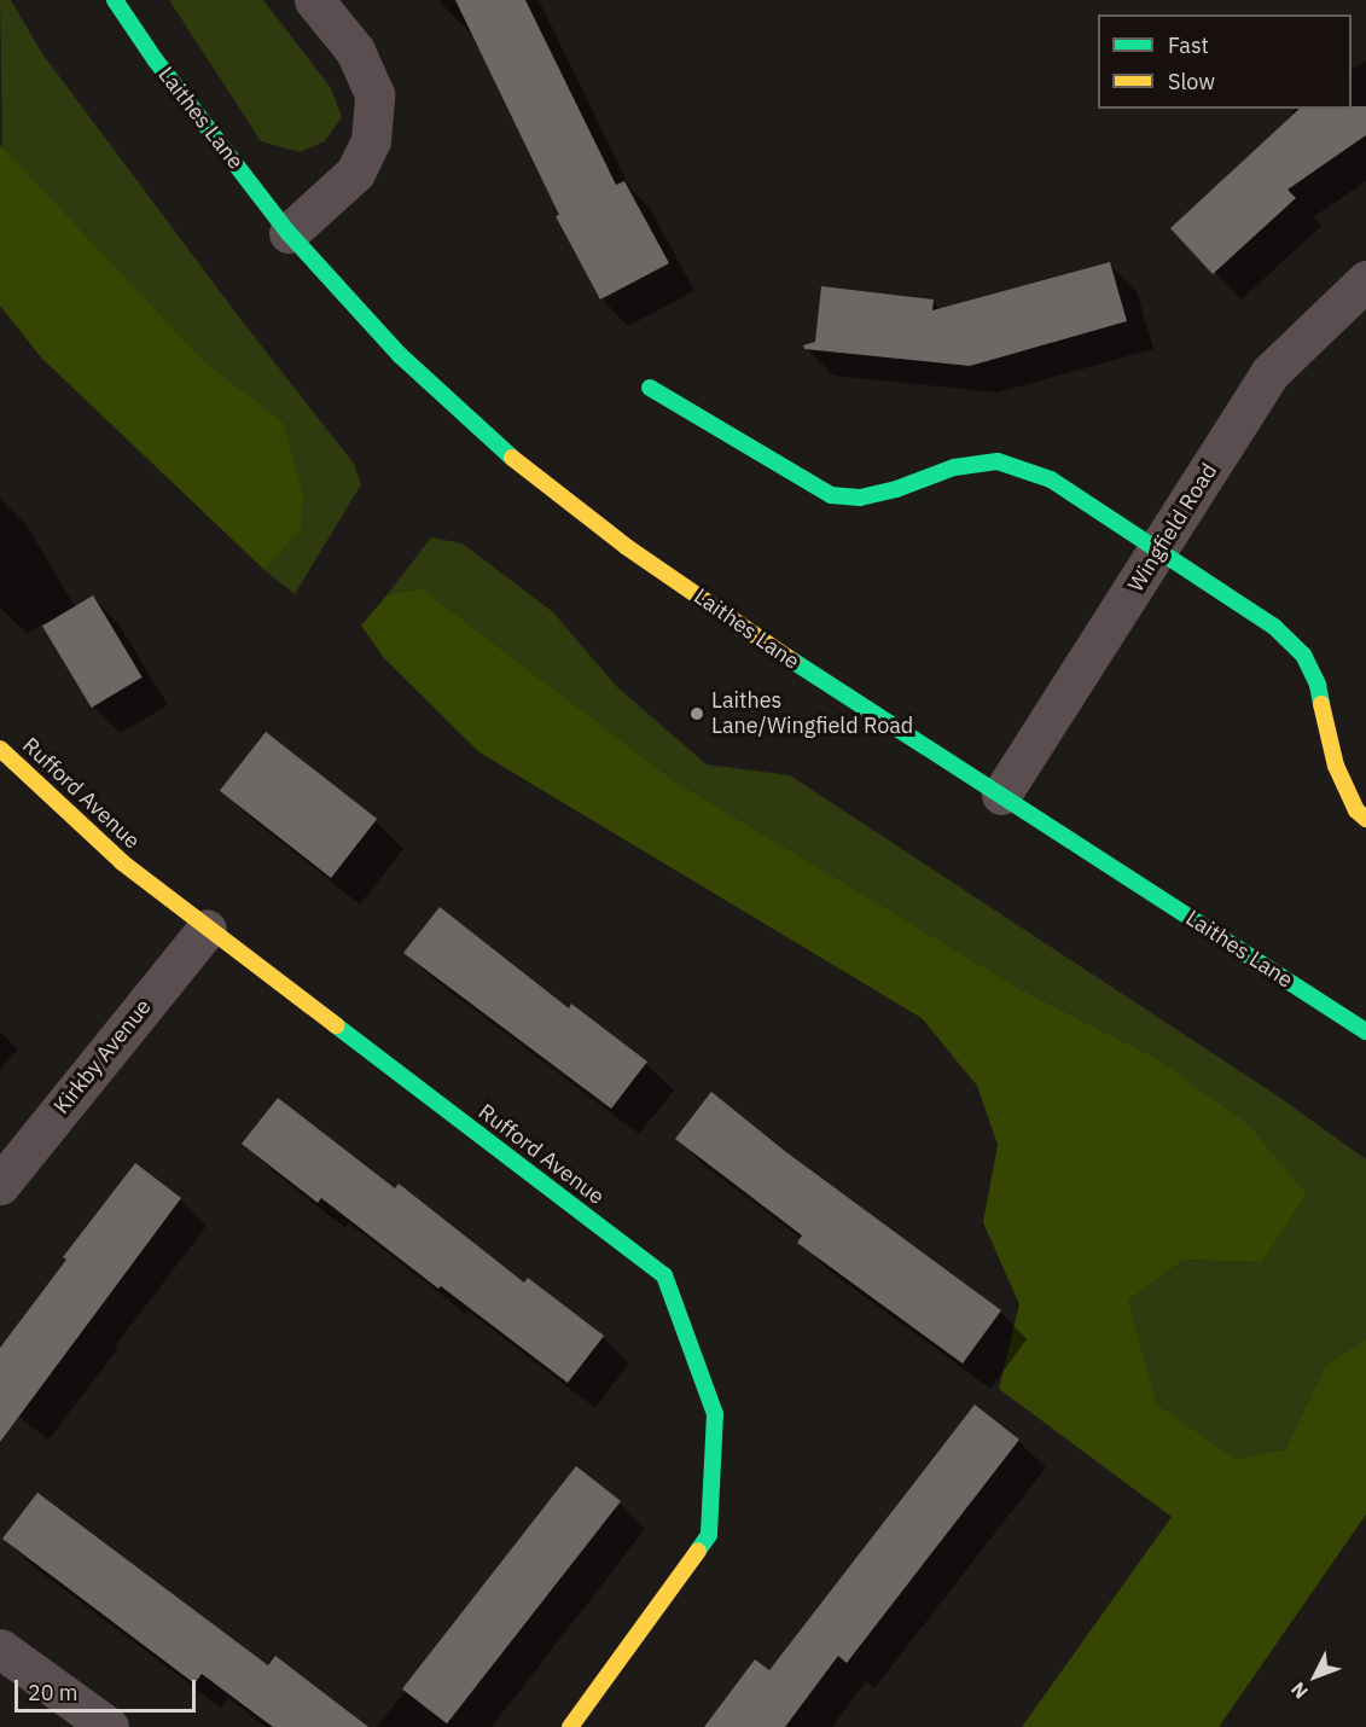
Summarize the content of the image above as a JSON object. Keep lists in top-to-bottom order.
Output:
{
  "streets": {
    "street": [
      "Laithes Lane",
      "Wingfield Road",
      "Rufford Avenue",
      "Kirkby Avenue"
    ]
  },
  "crossings": [
    ["Laithes Lane", "Wingfield Road"],
    ["Rufford Avenue", "Kirkby Avenue"]
  ],
  "places": ["Laithes Lane/Wingfield Road"],
  "legend": ["Fast", "Slow"],
  "scale_bar": "20 m",
  "north": "bottom left"
}
